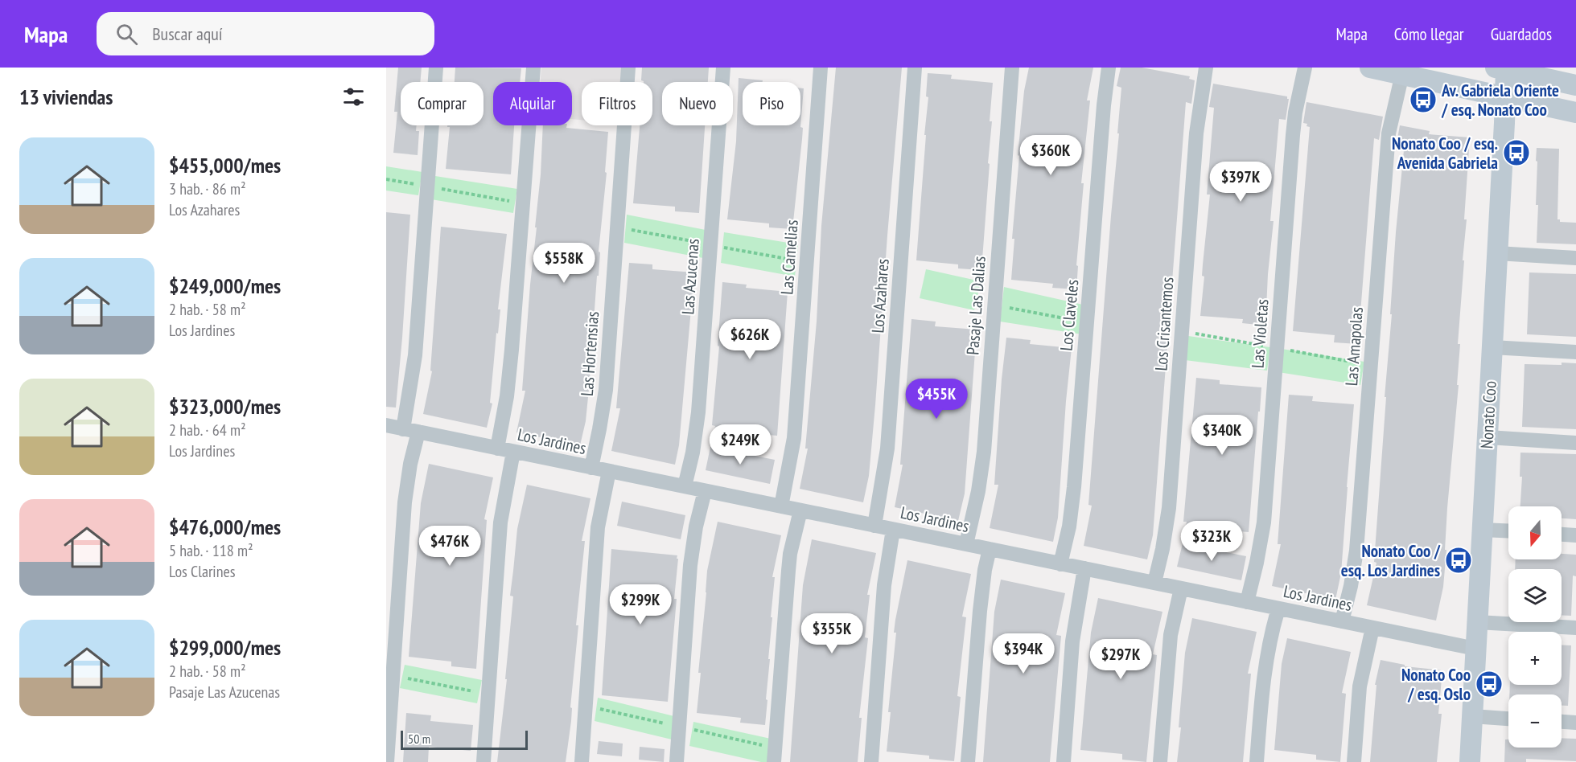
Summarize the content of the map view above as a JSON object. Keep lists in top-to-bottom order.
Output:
{
  "streets": {
    "main road": ["Nonato Coo"],
    "street": [
      "Las Camelias",
      "Las Azucenas",
      "Los Azahares",
      "Pasaje Las Dalias",
      "Los Claveles",
      "Los Crisantemos",
      "Las Violetas",
      "Las Amapolas",
      "Las Hortensias",
      "Los Jardines"
    ]
  },
  "crossings": [
    ["Las Camelias", "Los Jardines"],
    ["Las Azucenas", "Los Jardines"],
    ["Los Azahares", "Los Jardines"],
    ["Pasaje Las Dalias", "Los Jardines"],
    ["Los Claveles", "Los Jardines"],
    ["Los Crisantemos", "Los Jardines"],
    ["Las Violetas", "Los Jardines"],
    ["Las Amapolas", "Los Jardines"],
    ["Las Hortensias", "Los Jardines"],
    ["Nonato Coo", "Los Jardines"]
  ],
  "places": {
    "bus stop": [
      "Av. Gabriela Oriente / esq. Nonato Coo",
      "Nonato Coo / esq. Avenida Gabriela",
      "Nonato Coo / esq. Los Jardines",
      "Nonato Coo / esq. Oslo"
    ]
  },
  "scale_bar": "50 m",
  "north": "bottom",
  "page": {
    "header": "Mapa",
    "search": "Buscar aquí",
    "nav": ["Mapa", "Cómo llegar", "Guardados"],
    "heading": "13 viviendas",
    "chip": [
      "Comprar",
      "Alquilar",
      "Filtros",
      "Nuevo",
      "Piso"
    ],
    "list": [
      {
        "name": "$455,000/mes",
        "note": "3 hab. · 86 m² · Los Azahares"
      },
      {
        "name": "$249,000/mes",
        "note": "2 hab. · 58 m² · Los Jardines"
      },
      {
        "name": "$323,000/mes",
        "note": "2 hab. · 64 m² · Los Jardines"
      },
      {
        "name": "$476,000/mes",
        "note": "5 hab. · 118 m² · Los Clarines"
      },
      {
        "name": "$299,000/mes",
        "note": "2 hab. · 58 m² · Pasaje Las Azucenas"
      }
    ],
    "price": [
      "$360K",
      "$397K",
      "$558K",
      "$626K",
      "$455K",
      "$340K",
      "$249K",
      "$323K",
      "$476K",
      "$299K",
      "$355K",
      "$394K",
      "$297K"
    ],
    "map_buttons": ["+", "−"],
    "scale": "50 m"
  }
}
